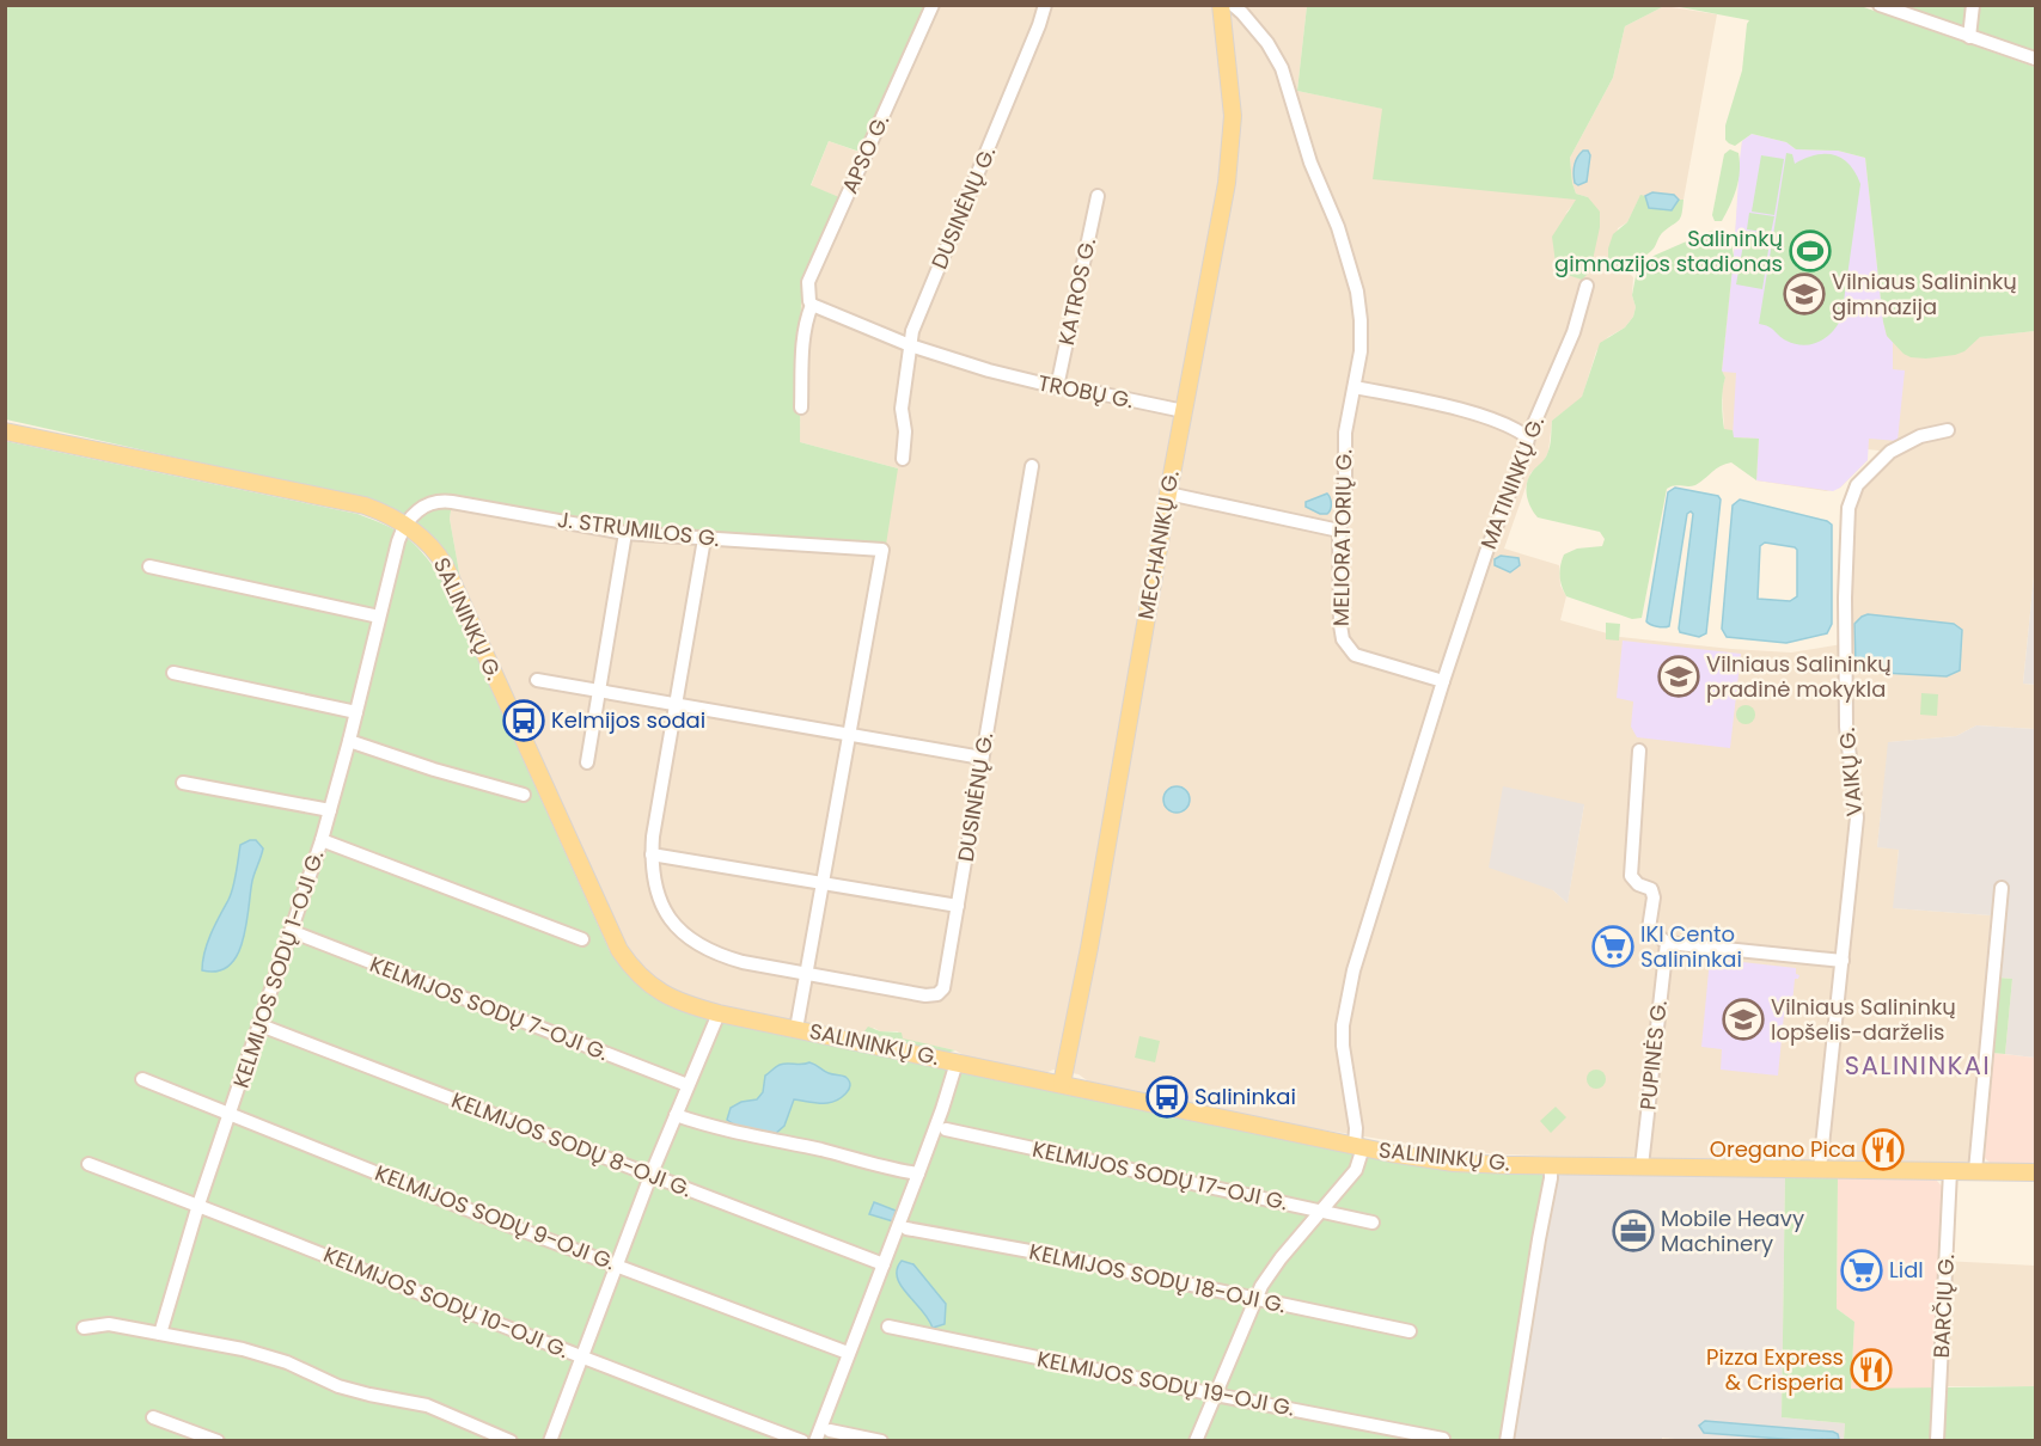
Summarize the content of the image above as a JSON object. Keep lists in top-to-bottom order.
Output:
{
  "streets": {
    "main road": ["MECHANIKŲ G.", "SALININKŲ G."],
    "street": [
      "APSO G.",
      "DUSINĖNŲ G.",
      "KATROS G.",
      "TROBŲ G.",
      "MATININKŲ G.",
      "J. STRUMILOS G.",
      "MELIORATORIŲ G.",
      "VAIKŲ G.",
      "KELMIJOS SODŲ 1-OJI G.",
      "KELMIJOS SODŲ 7-OJI G.",
      "PUPINĖS G.",
      "KELMIJOS SODŲ 8-OJI G.",
      "KELMIJOS SODŲ 17-OJI G.",
      "KELMIJOS SODŲ 9-OJI G.",
      "KELMIJOS SODŲ 18-OJI G.",
      "KELMIJOS SODŲ 10-OJI G.",
      "BARČIŲ G.",
      "KELMIJOS SODŲ 19-OJI G."
    ]
  },
  "crossings": [
    ["DUSINĖNŲ G.", "TROBŲ G."],
    ["DUSINĖNŲ G.", "J. STRUMILOS G."],
    ["KATROS G.", "TROBŲ G."],
    ["TROBŲ G.", "MECHANIKŲ G."],
    ["MATININKŲ G.", "MELIORATORIŲ G."],
    ["J. STRUMILOS G.", "SALININKŲ G."],
    ["J. STRUMILOS G.", "KELMIJOS SODŲ 1-OJI G."],
    ["MECHANIKŲ G.", "SALININKŲ G."],
    ["SALININKŲ G.", "VAIKŲ G."],
    ["SALININKŲ G.", "KELMIJOS SODŲ 1-OJI G."],
    ["SALININKŲ G.", "PUPINĖS G."],
    ["SALININKŲ G.", "BARČIŲ G."],
    ["KELMIJOS SODŲ 1-OJI G.", "KELMIJOS SODŲ 7-OJI G."],
    ["KELMIJOS SODŲ 1-OJI G.", "KELMIJOS SODŲ 8-OJI G."],
    ["KELMIJOS SODŲ 1-OJI G.", "KELMIJOS SODŲ 9-OJI G."],
    ["KELMIJOS SODŲ 1-OJI G.", "KELMIJOS SODŲ 10-OJI G."]
  ],
  "districts": ["SALININKAI"],
  "places": {
    "sports": ["Salininkų gimnazijos stadionas"],
    "school or university": ["Vilniaus Salininkų gimnazija", "Vilniaus Salininkų pradinė mokykla", "Vilniaus Salininkų lopšelis-darželis"],
    "bus stop": ["Kelmijos sodai", "Salininkai"],
    "supermarket": ["IKI Cento Salininkai", "Lidl"],
    "restaurant": ["Oregano Pica", "Pizza Express & Crisperia"],
    "office": ["Mobile Heavy Machinery"]
  }
}
